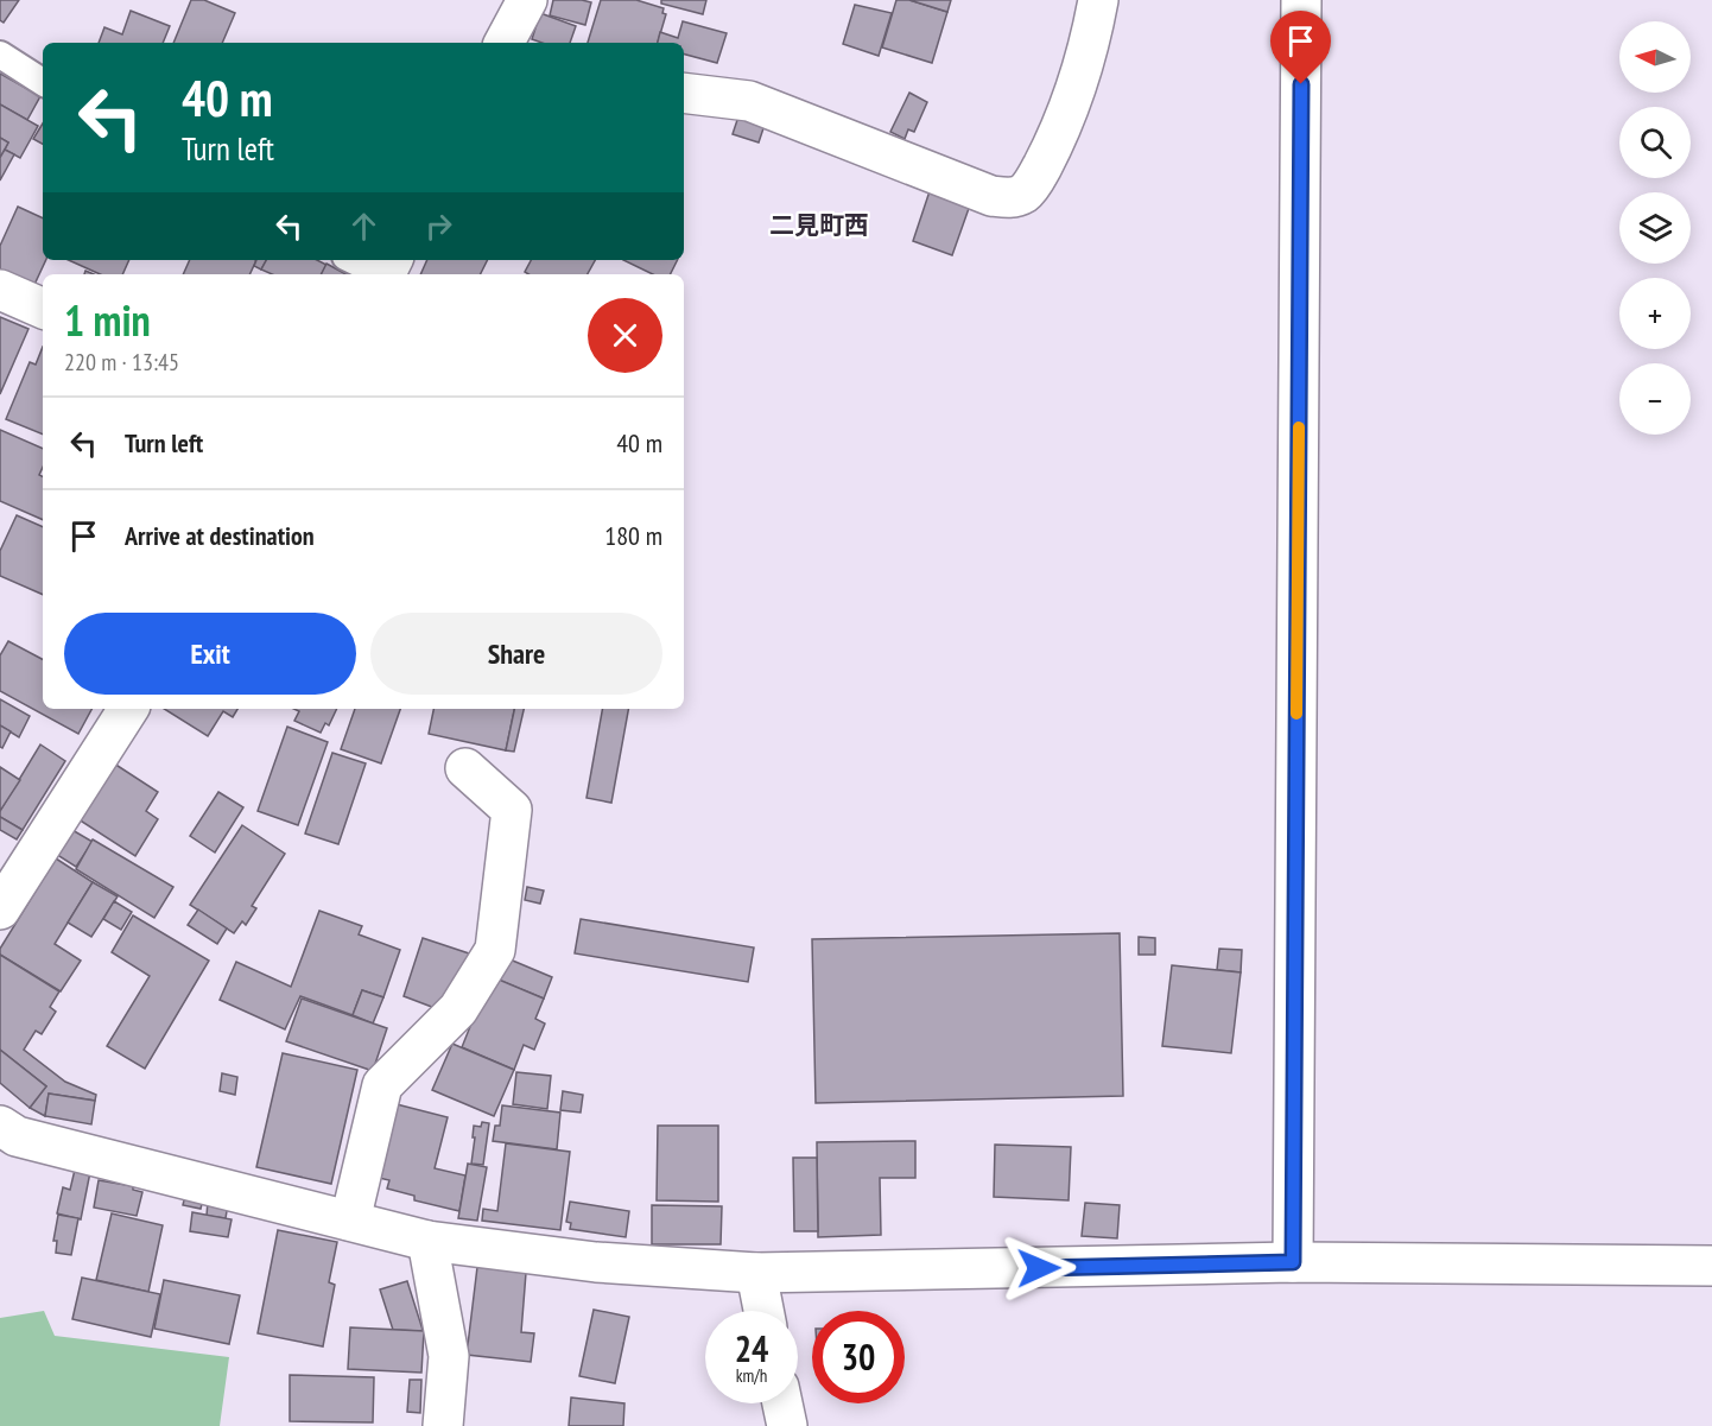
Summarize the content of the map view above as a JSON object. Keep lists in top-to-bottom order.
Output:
{
  "districts": ["二見町西"],
  "north": "left",
  "page": {
    "map_buttons": ["+", "−"],
    "turn": ["40 m", "Turn left"],
    "heading": ["1 min", "220 m · 13:45"],
    "list": [
      {
        "name": "Turn left",
        "value": "40 m"
      },
      {
        "name": "Arrive at destination",
        "value": "180 m"
      }
    ],
    "buttons": ["Exit", "Share"],
    "speed": "24 km/h",
    "limit": "30"
  }
}
